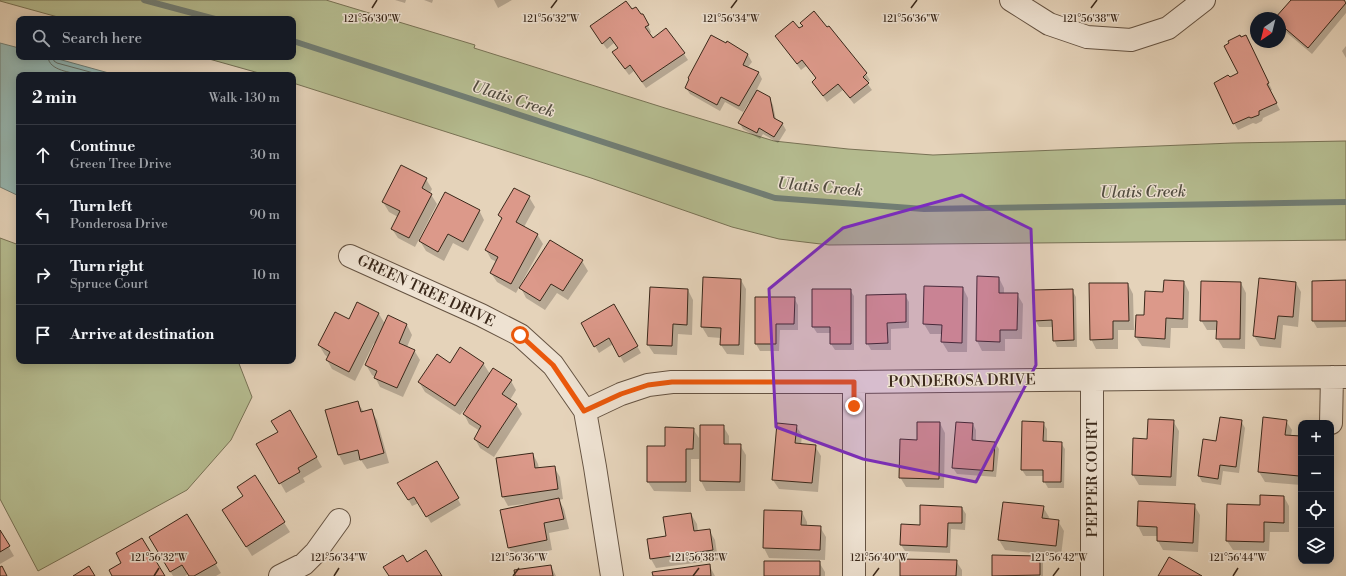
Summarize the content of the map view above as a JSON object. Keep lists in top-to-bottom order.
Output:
{
  "streets": {
    "street": ["GREEN TREE DRIVE", "PONDEROSA DRIVE", "PEPPER COURT"]
  },
  "crossings": [
    ["GREEN TREE DRIVE", "PONDEROSA DRIVE"],
    ["PONDEROSA DRIVE", "PEPPER COURT"]
  ],
  "water": ["Ulatis Creek"],
  "north": "bottom left",
  "page": {
    "search": "Search here",
    "heading": ["2 min", "Walk · 130 m"],
    "list": [
      ["Continue", "Green Tree Drive", "30 m"],
      ["Turn left", "Ponderosa Drive", "90 m"],
      ["Turn right", "Spruce Court", "10 m"],
      "Arrive at destination"
    ],
    "map_buttons": ["+", "−"]
  },
  "coordinates": [
    "121°56'30\"W",
    "121°56'32\"W",
    "121°56'34\"W",
    "121°56'36\"W",
    "121°56'38\"W",
    "121°56'40\"W",
    "121°56'42\"W",
    "121°56'44\"W"
  ]
}
